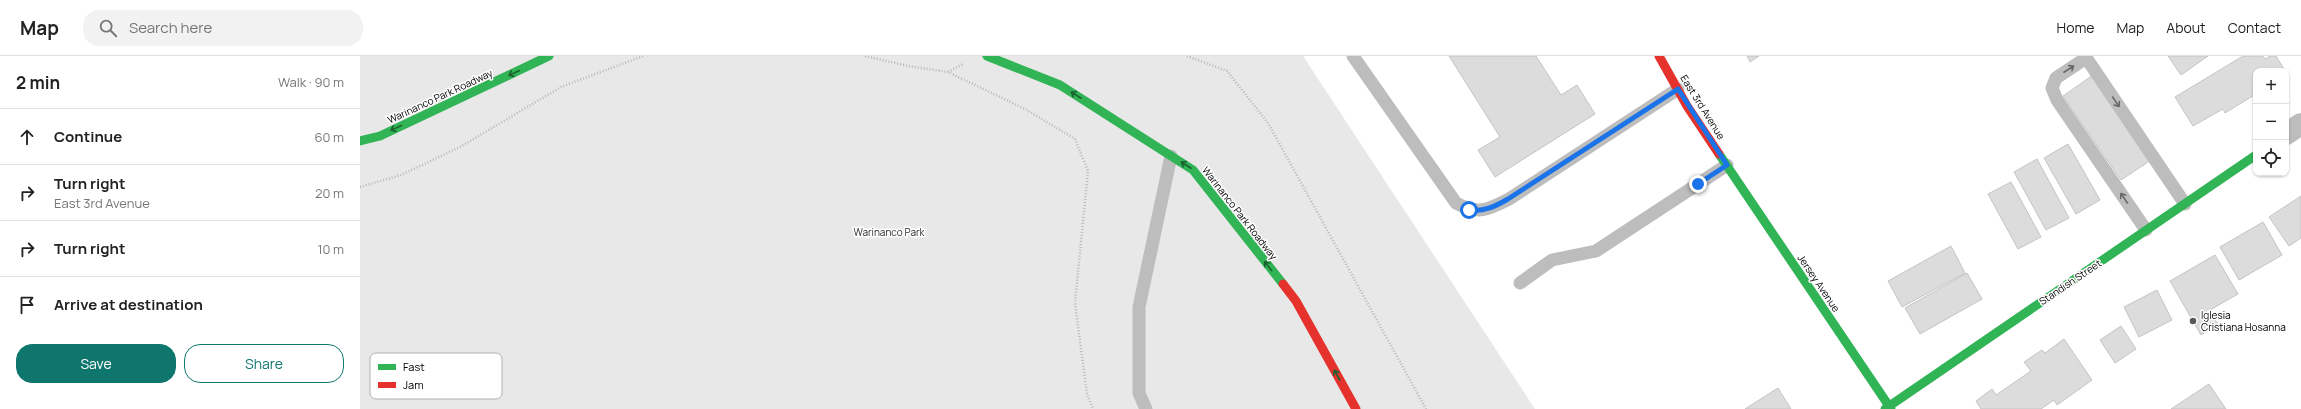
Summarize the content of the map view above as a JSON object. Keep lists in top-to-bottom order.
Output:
{
  "streets": {
    "street": [
      "Warinanco Park Roadway",
      "East 3rd Avenue",
      "Standish Street",
      "Jersey Avenue"
    ]
  },
  "crossings": [
    ["East 3rd Avenue", "Jersey Avenue"],
    ["Standish Street", "Jersey Avenue"]
  ],
  "one_way": ["Warinanco Park Roadway"],
  "parks": ["Warinanco Park"],
  "places": ["Iglesia Cristiana Hosanna"],
  "legend": ["Fast", "Jam"],
  "page": {
    "header": "Map",
    "search": "Search here",
    "nav": [
      "Home",
      "Map",
      "About",
      "Contact"
    ],
    "heading": ["2 min", "Walk · 90 m"],
    "map_buttons": ["+", "−"],
    "list": [
      ["Continue", "60 m"],
      ["Turn right", "East 3rd Avenue", "20 m"],
      ["Turn right", "10 m"],
      "Arrive at destination"
    ],
    "buttons": ["Save", "Share"]
  }
}
